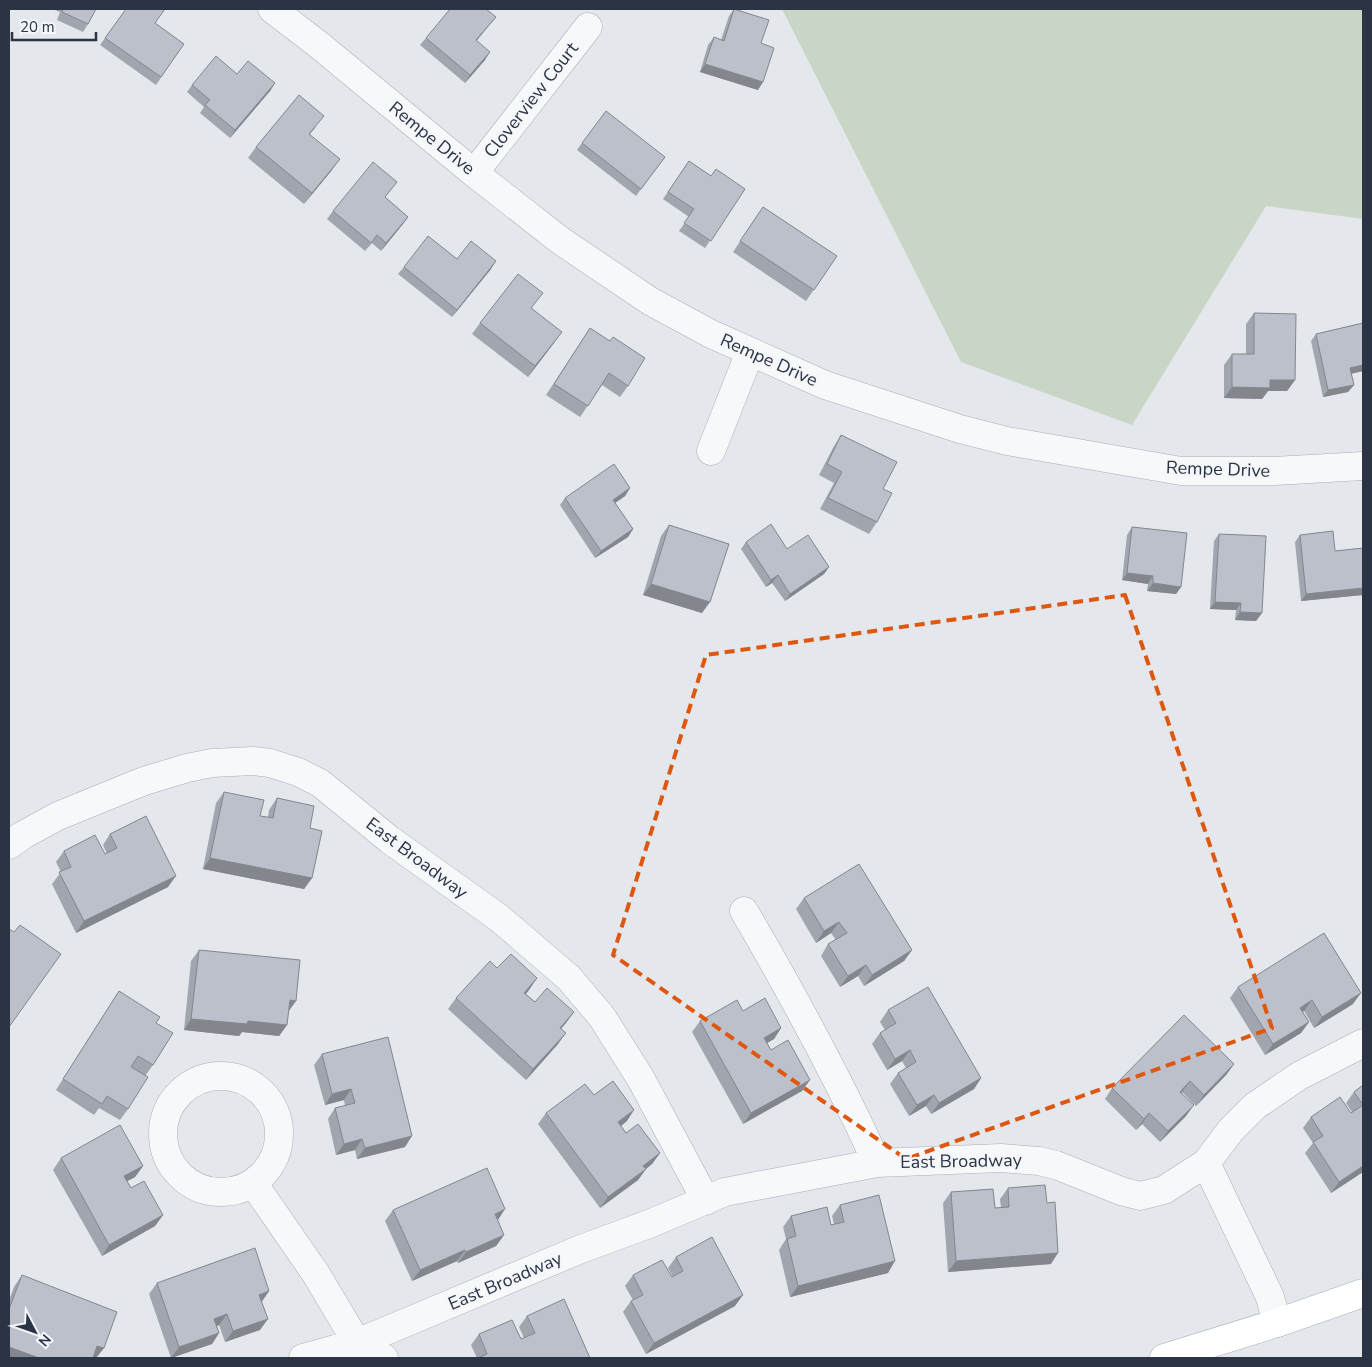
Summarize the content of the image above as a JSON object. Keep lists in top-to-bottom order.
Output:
{
  "streets": {
    "street": ["Cloverview Court", "Rempe Drive", "East Broadway"]
  },
  "crossings": [
    ["Cloverview Court", "Rempe Drive"]
  ],
  "scale_bar": "20 m",
  "north": "bottom right"
}
